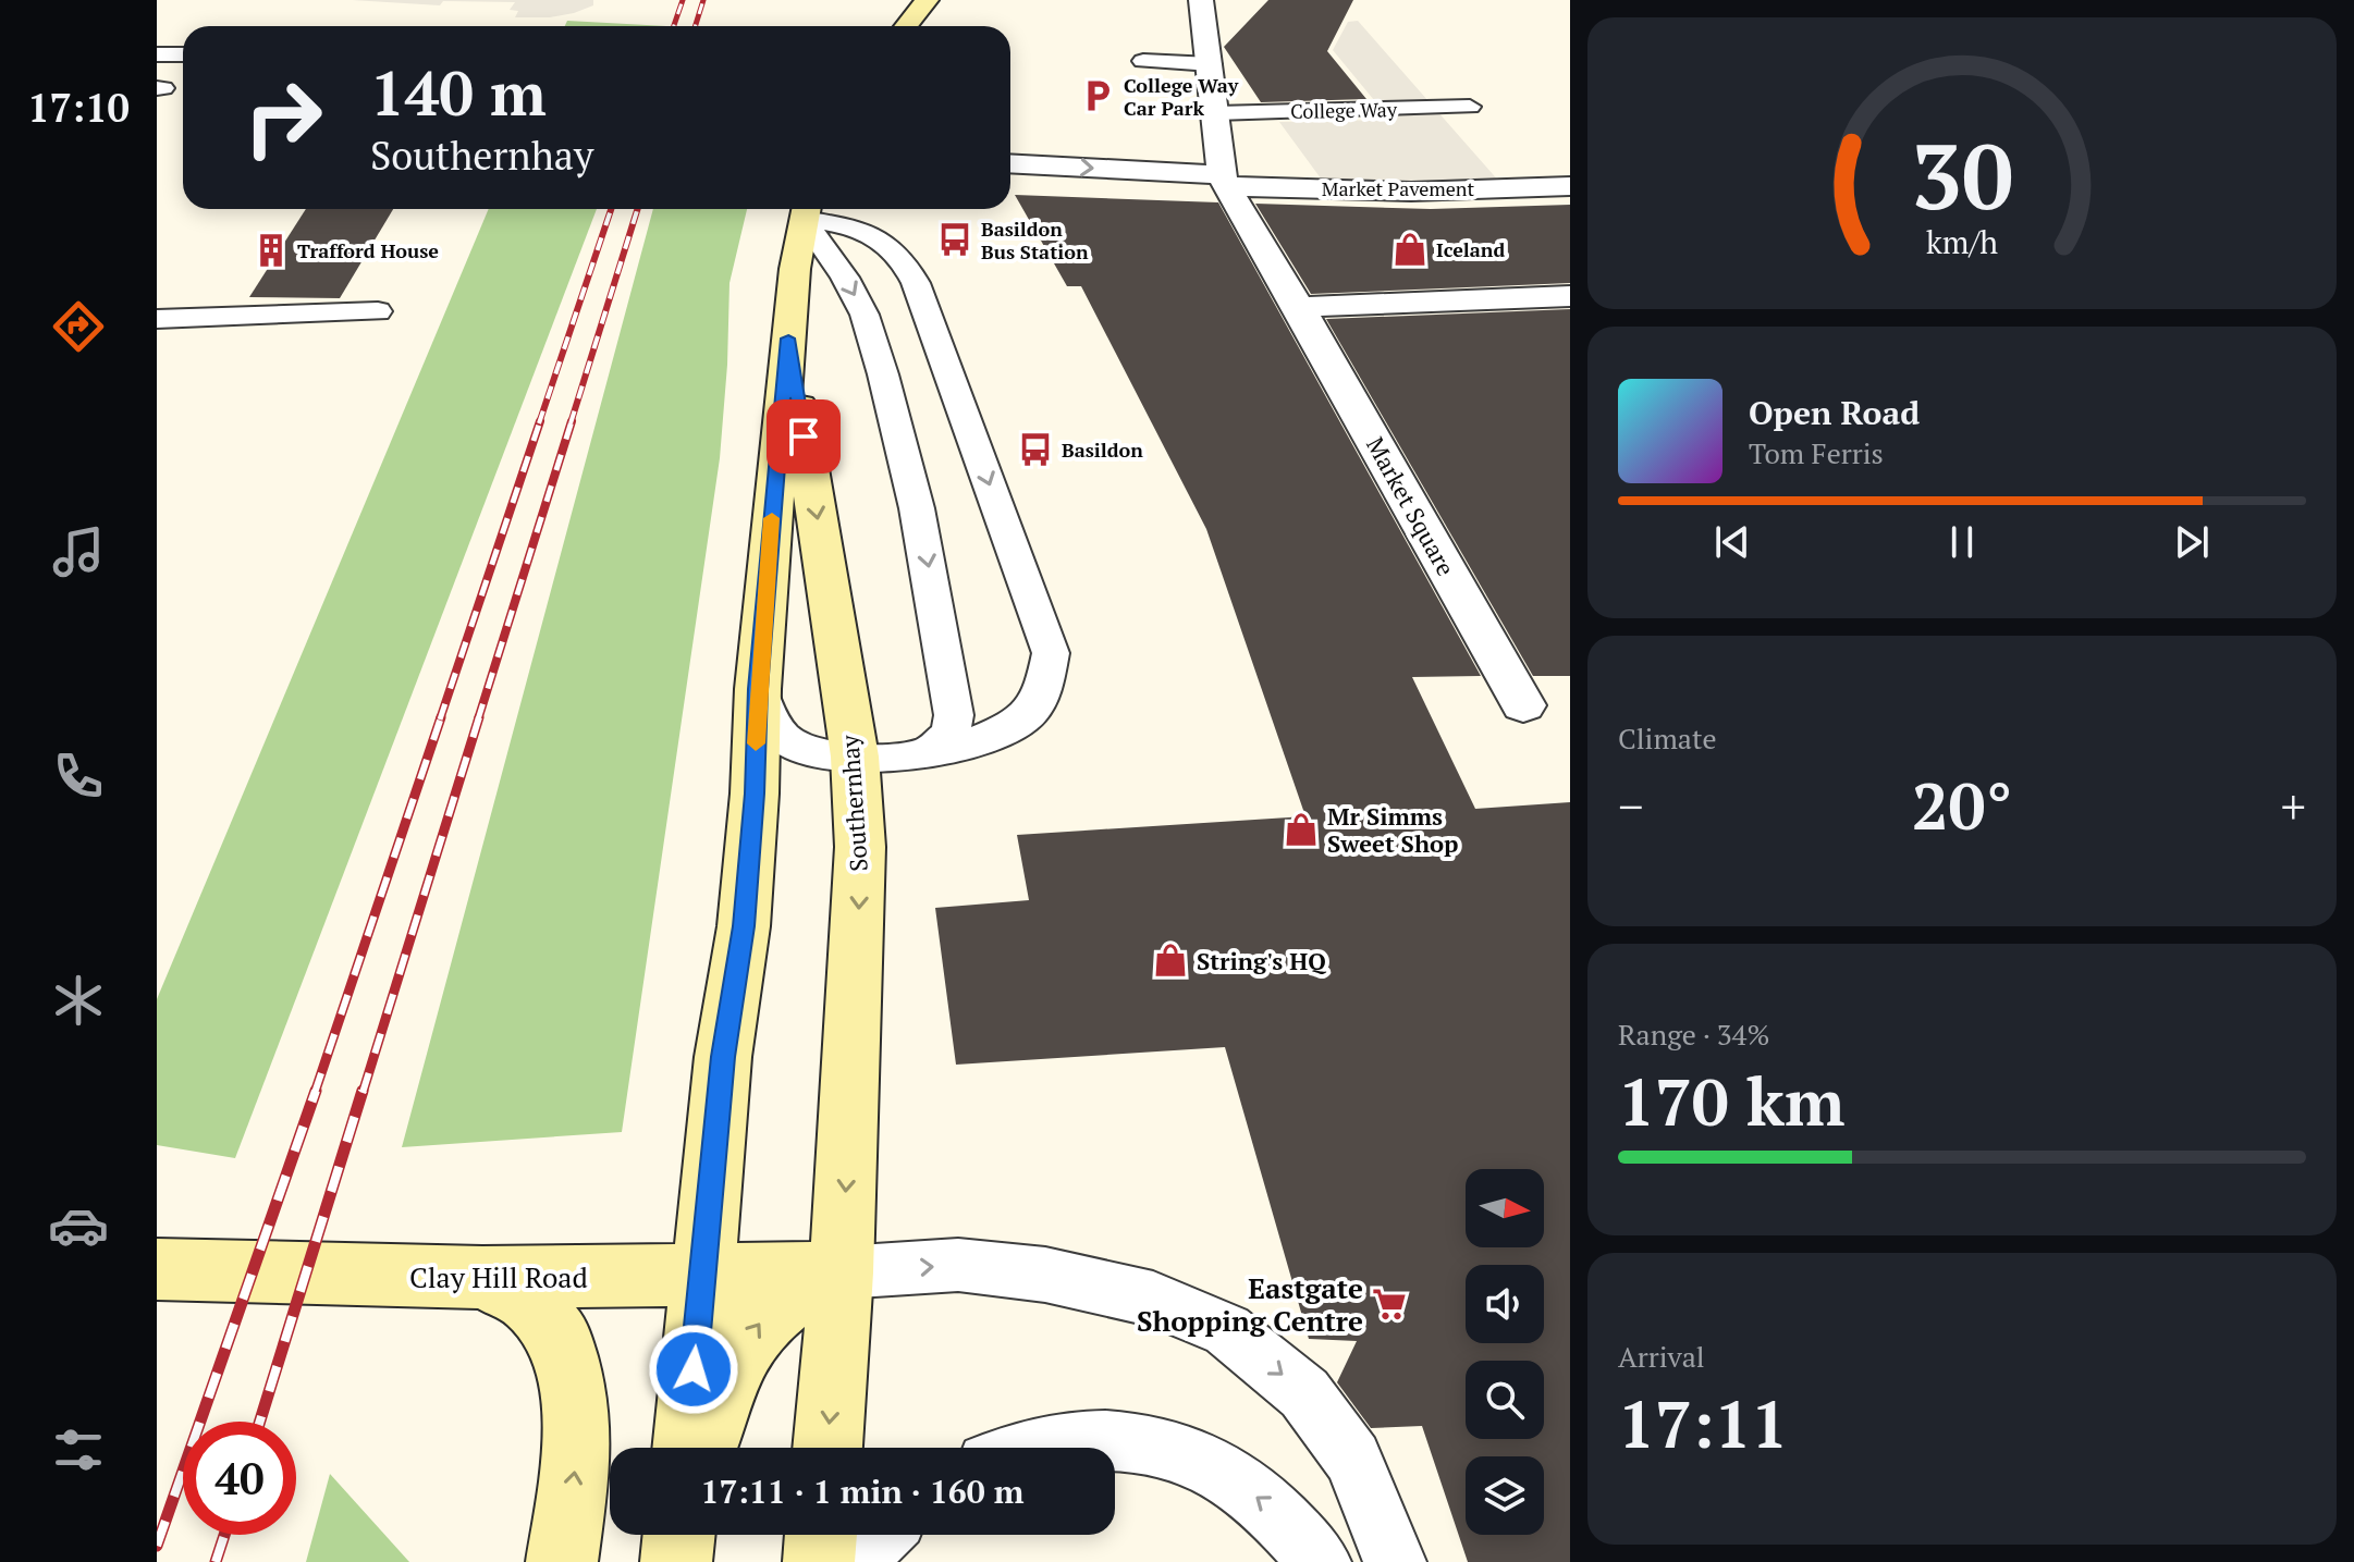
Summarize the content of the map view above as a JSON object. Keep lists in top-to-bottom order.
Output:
{
  "streets": {
    "street": [
      "Market Pavement",
      "Market Square",
      "Southernhay",
      "Clay Hill Road"
    ],
    "lane": ["College Way"]
  },
  "crossings": [
    ["College Way", "Market Square"],
    ["Market Pavement", "Market Square"],
    ["Southernhay", "Clay Hill Road"]
  ],
  "one_way": ["Market Pavement"],
  "places": {
    "parking": ["College Way Car Park"],
    "bus stop": ["Basildon Bus Station", "Basildon"],
    "shop": ["Iceland", "Mr Simms Sweet Shop", "String's HQ"],
    "building": ["Trafford House"],
    "supermarket": ["Eastgate Shopping Centre"]
  },
  "north": "right",
  "page": {
    "tabs": "17:10",
    "turn": ["140 m", "Southernhay"],
    "song": ["Open Road", "Tom Ferris"],
    "tile": [
      "Climate",
      ["Range · 34%", "170 km"],
      ["Arrival", "17:11"]
    ],
    "heat": ["−", "20°", "+"],
    "limit": "40",
    "trip": "17:11 · 1 min · 160 m",
    "gauge": ["30", "km/h"]
  }
}
